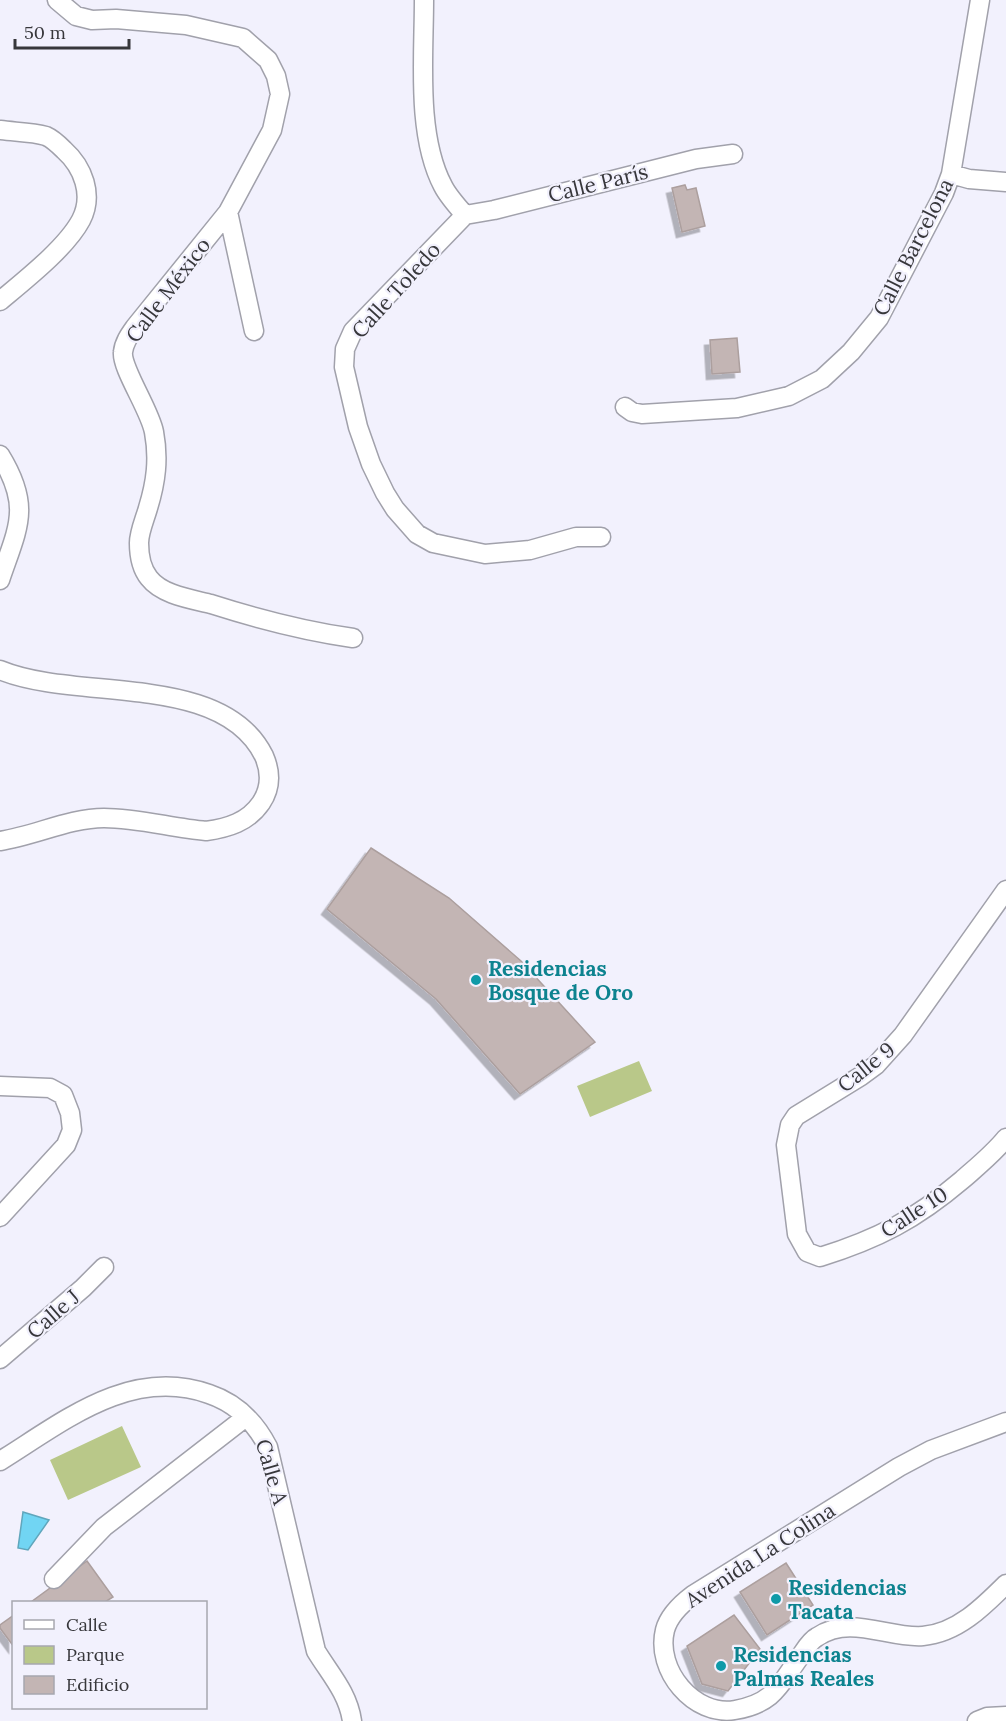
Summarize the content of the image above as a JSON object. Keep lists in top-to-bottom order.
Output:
{
  "streets": {
    "street": [
      "Calle París",
      "Calle Barcelona",
      "Calle México",
      "Calle Toledo",
      "Calle 9",
      "Calle 10",
      "Calle J",
      "Calle A",
      "Avenida La Colina"
    ]
  },
  "crossings": [
    ["Calle París", "Calle Toledo"],
    ["Calle 9", "Calle 10"]
  ],
  "places": ["Residencias Bosque de Oro", "Residencias Tacata", "Residencias Palmas Reales"],
  "legend": ["Calle", "Parque", "Edificio"],
  "scale_bar": "50 m"
}
